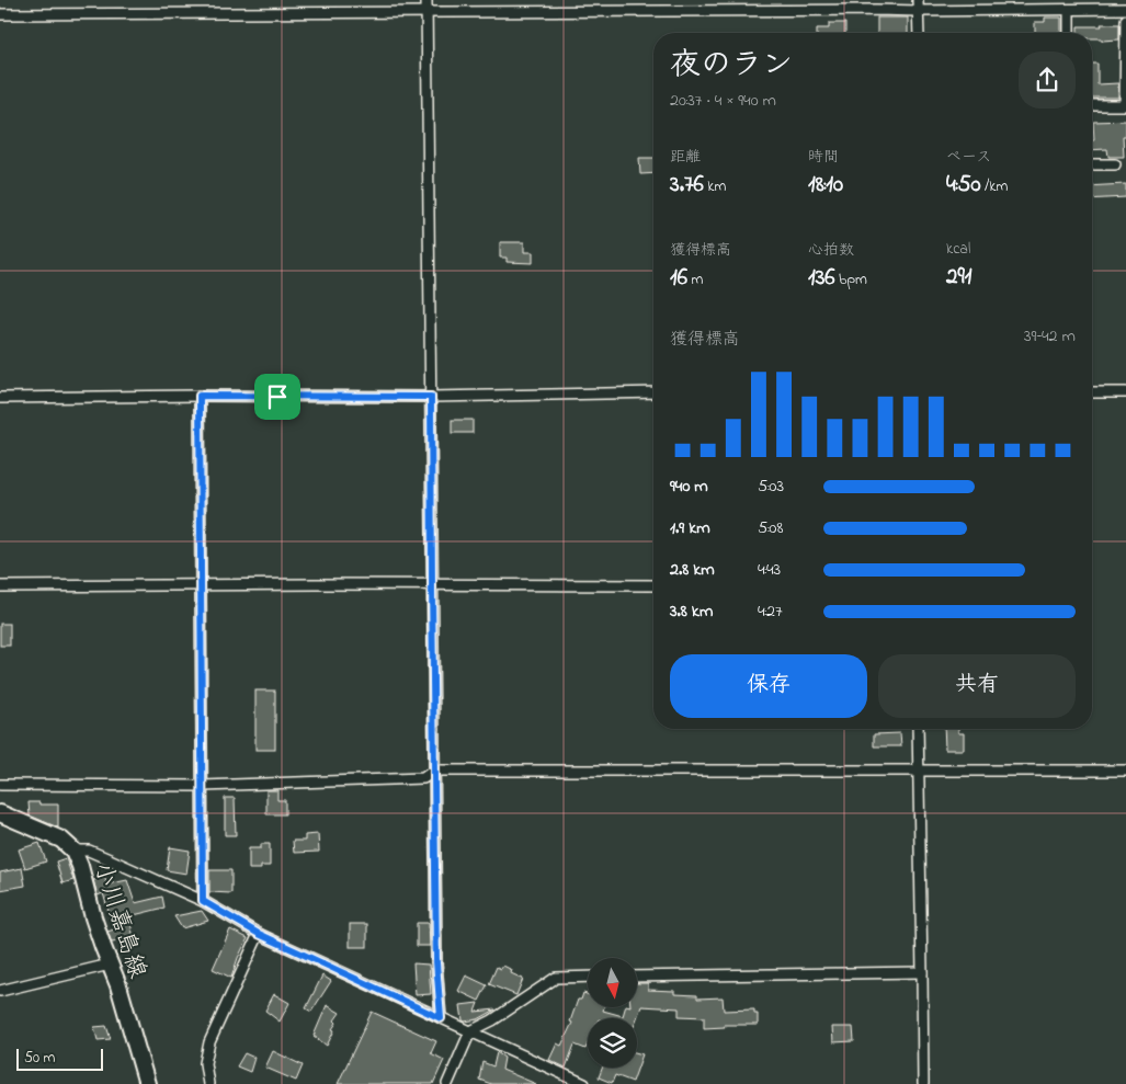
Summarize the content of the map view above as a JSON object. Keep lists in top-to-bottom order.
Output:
{
  "streets": {
    "main road": ["小川嘉島線"]
  },
  "scale_bar": "50 m",
  "north": "bottom",
  "page": {
    "heading": ["夜のラン", "20:37 · 4 × 940 m"],
    "stats": [
      ["距離", "3.76 km"],
      ["時間", "18:10"],
      ["ペース", "4:50 /km"],
      ["獲得標高", "16 m"],
      ["心拍数", "136 bpm"],
      ["kcal", "291"]
    ],
    "chart": ["獲得標高", "39–42 m"],
    "list": [
      {
        "name": "940 m",
        "note": "5:03"
      },
      {
        "name": "1.9 km",
        "note": "5:08"
      },
      {
        "name": "2.8 km",
        "note": "4:43"
      },
      {
        "name": "3.8 km",
        "note": "4:27"
      }
    ],
    "buttons": ["保存", "共有"],
    "scale": "50 m"
  }
}
